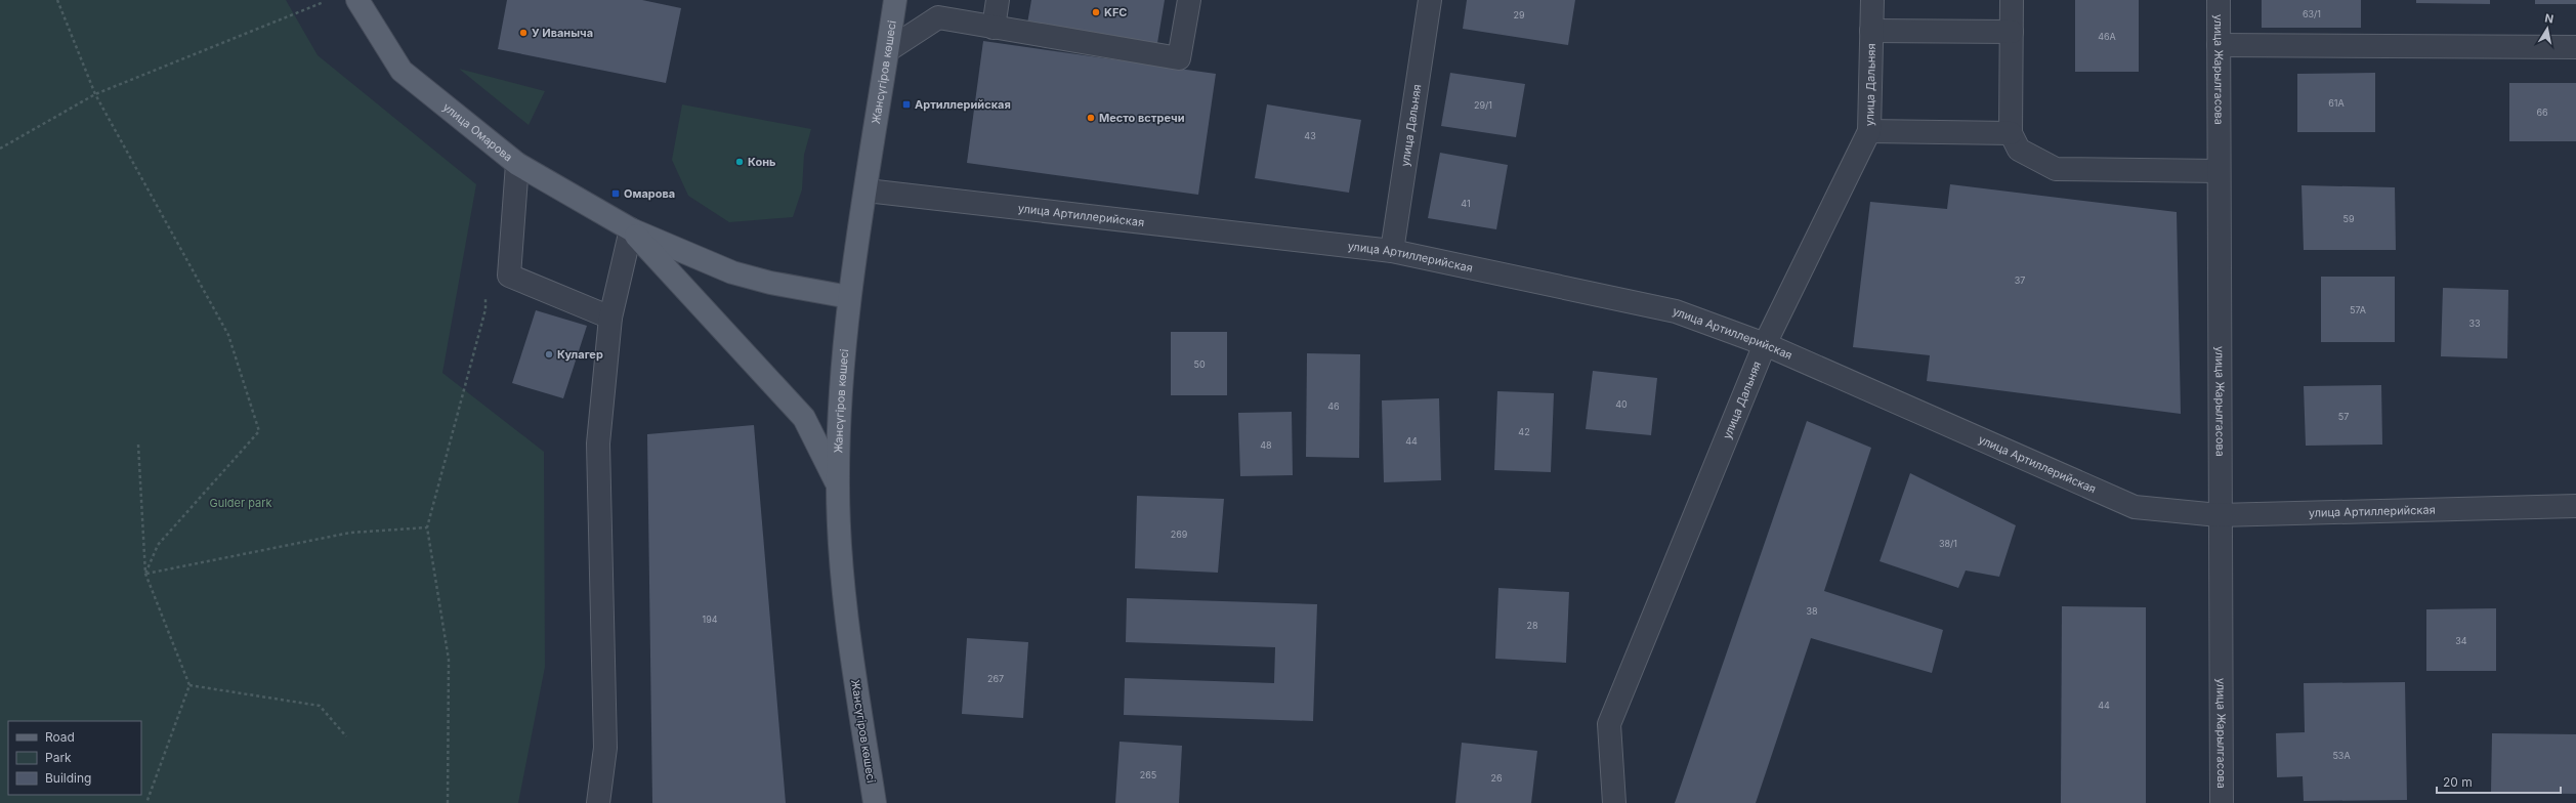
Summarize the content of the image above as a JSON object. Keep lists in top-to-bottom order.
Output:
{
  "streets": {
    "main road": ["Жансүгіров көшесі", "улица Омарова"],
    "street": ["улица Жарылгасова", "улица Дальняя", "улица Артиллерийская"]
  },
  "crossings": [
    ["улица Жарылгасова", "улица Артиллерийская"],
    ["Жансүгіров көшесі", "улица Артиллерийская"],
    ["улица Дальняя", "улица Артиллерийская"]
  ],
  "parks": ["Gulder park"],
  "places": {
    "other": [
      "KFC",
      "У Иваныча",
      "Место встречи",
      "Конь",
      "Кулагер"
    ],
    "transit": ["Артиллерийская", "Омарова"]
  },
  "house_numbers": [
    "63/1",
    "29",
    "46А",
    "61А",
    "29/1",
    "66",
    "43",
    "41",
    "59",
    "37",
    "57А",
    "33",
    "50",
    "40",
    "46",
    "57",
    "42",
    "44",
    "48",
    "269",
    "38/1",
    "38",
    "194",
    "28",
    "34",
    "267",
    "44",
    "53А",
    "265",
    "26"
  ],
  "legend": ["Road", "Park", "Building"],
  "scale_bar": "20 m",
  "north": "top"
}
